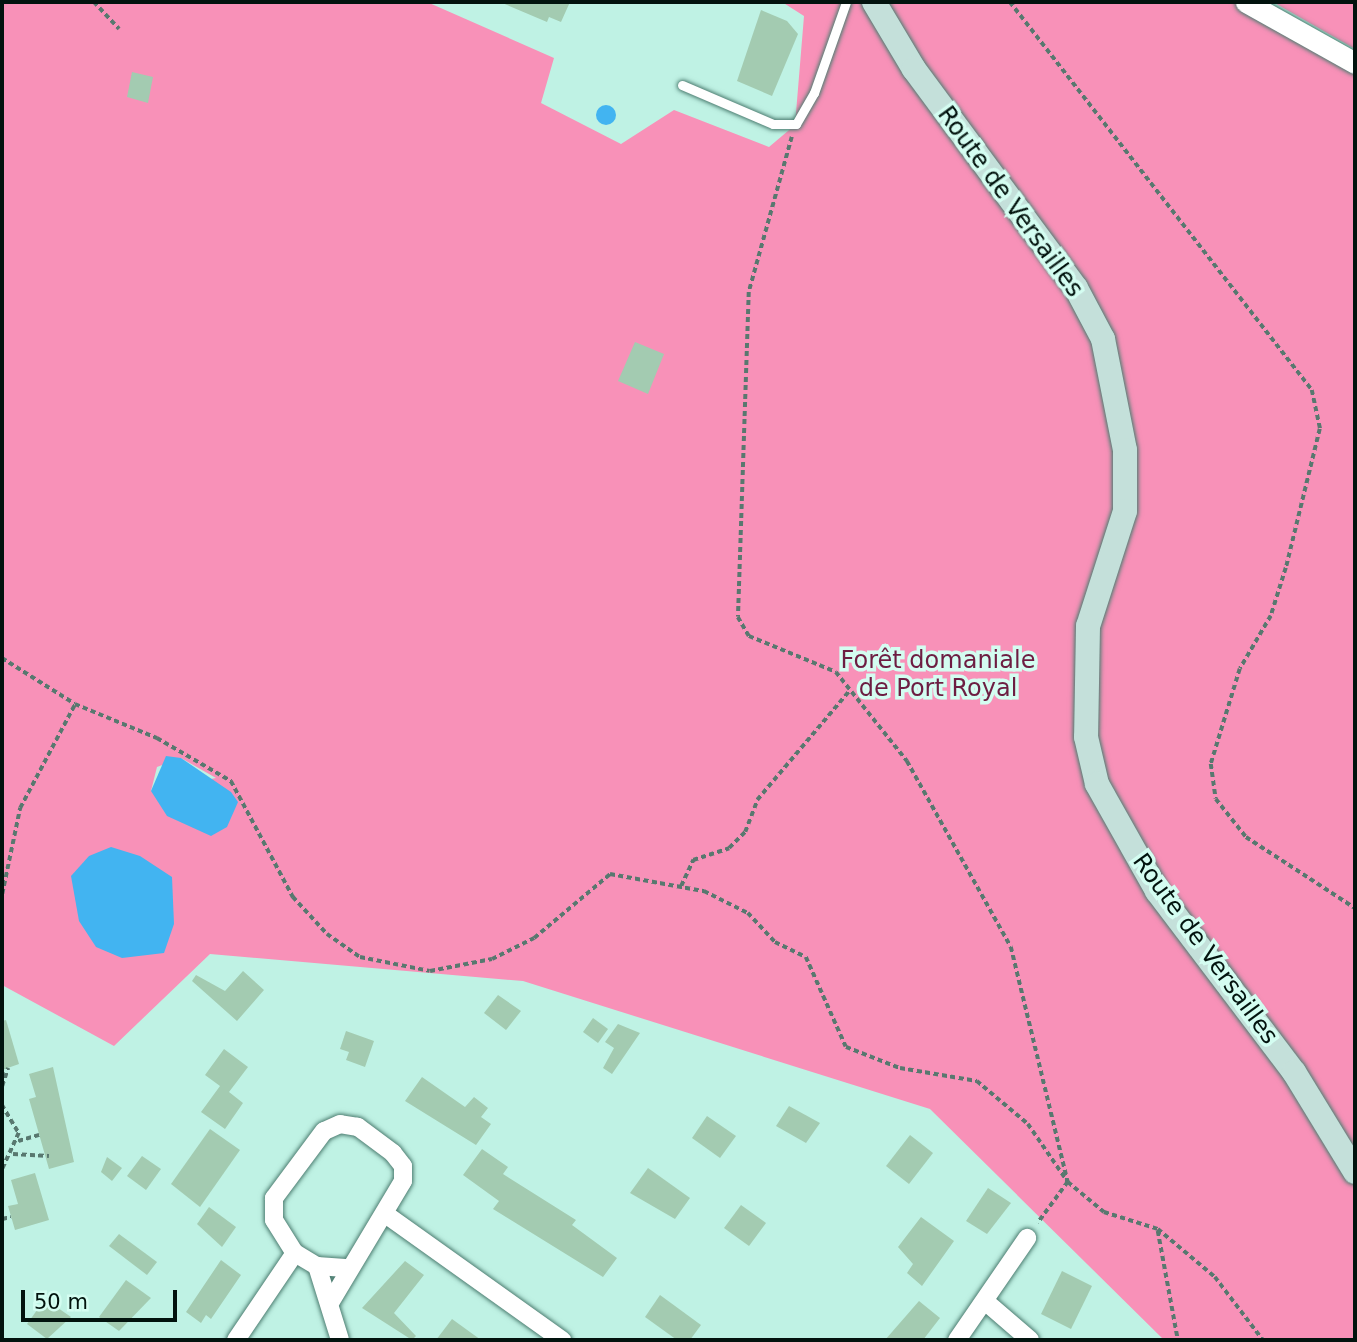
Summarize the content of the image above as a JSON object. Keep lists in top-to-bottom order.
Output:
{
  "streets": {
    "main road": ["Route de Versailles"]
  },
  "parks": ["Forêt domaniale de Port Royal"],
  "scale_bar": "50 m"
}
